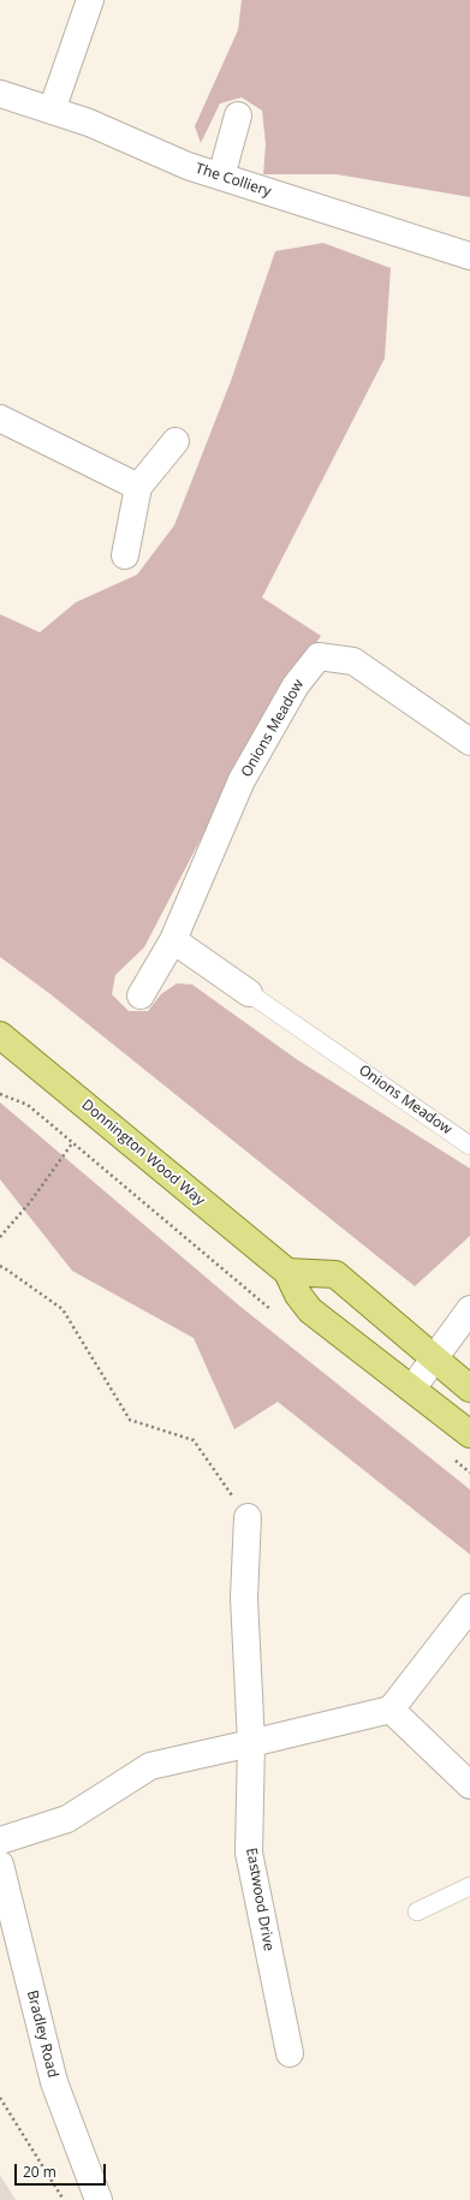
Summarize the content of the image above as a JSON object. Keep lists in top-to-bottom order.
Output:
{
  "streets": {
    "main road": ["Donnington Wood Way"],
    "street": [
      "The Colliery",
      "Onions Meadow",
      "Eastwood Drive",
      "Bradley Road"
    ]
  },
  "scale_bar": "20 m"
}
